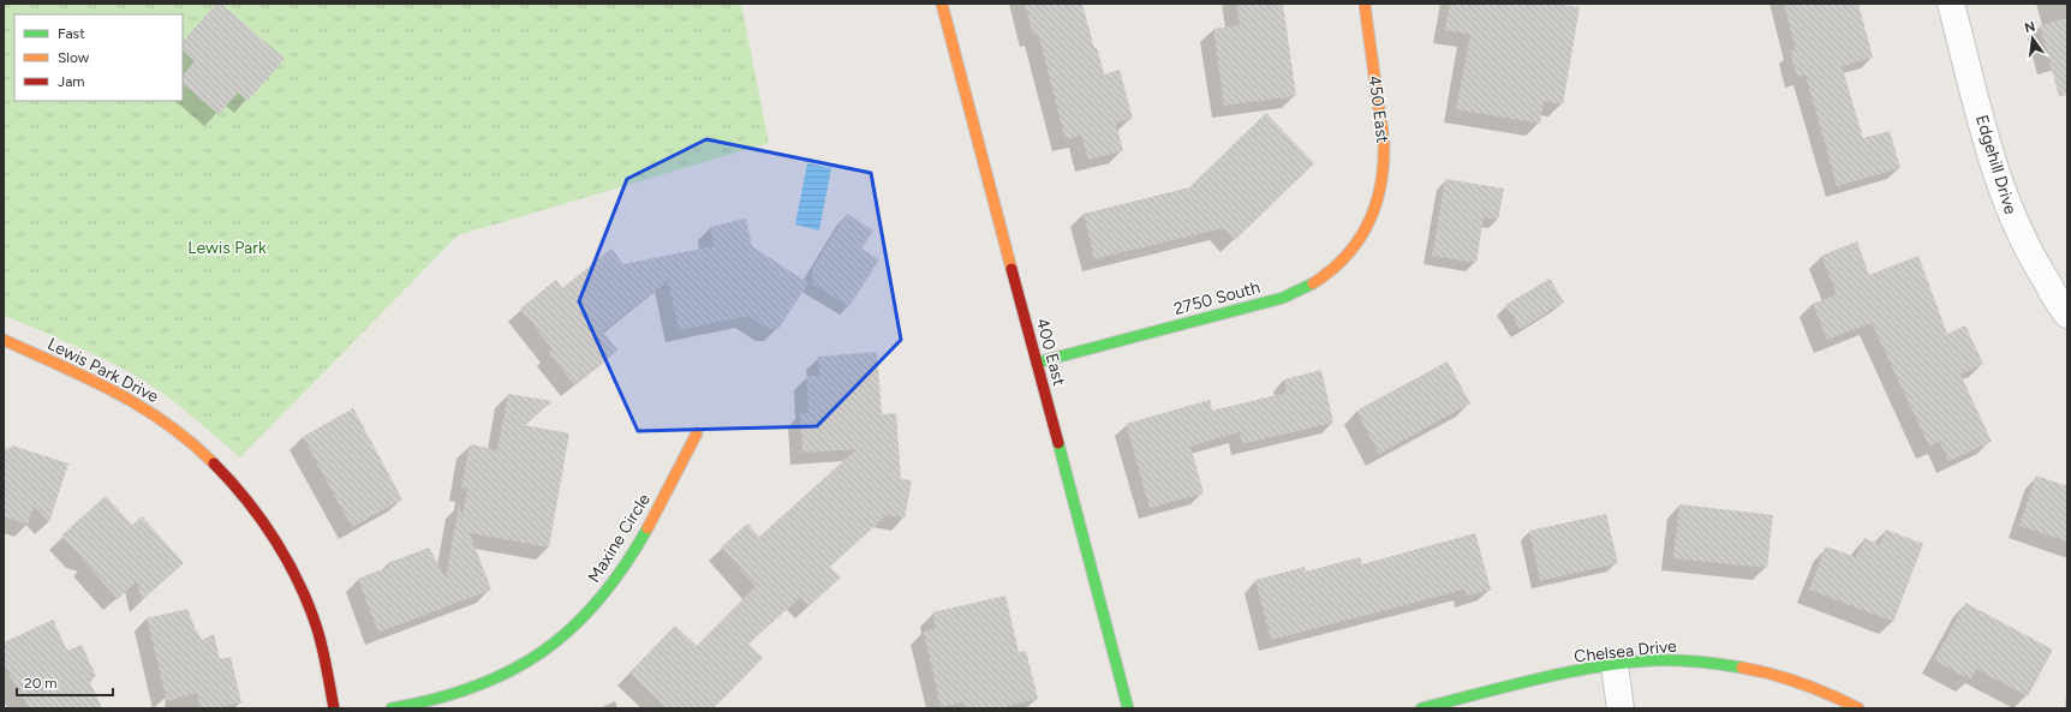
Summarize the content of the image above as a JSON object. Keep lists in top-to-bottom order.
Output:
{
  "streets": {
    "street": [
      "450 East",
      "Edgehill Drive",
      "2750 South",
      "400 East",
      "Lewis Park Drive",
      "Maxine Circle",
      "Chelsea Drive"
    ]
  },
  "crossings": [
    ["450 East", "2750 South"],
    ["2750 South", "400 East"]
  ],
  "parks": ["Lewis Park"],
  "legend": ["Fast", "Slow", "Jam"],
  "scale_bar": "20 m",
  "north": "top"
}
